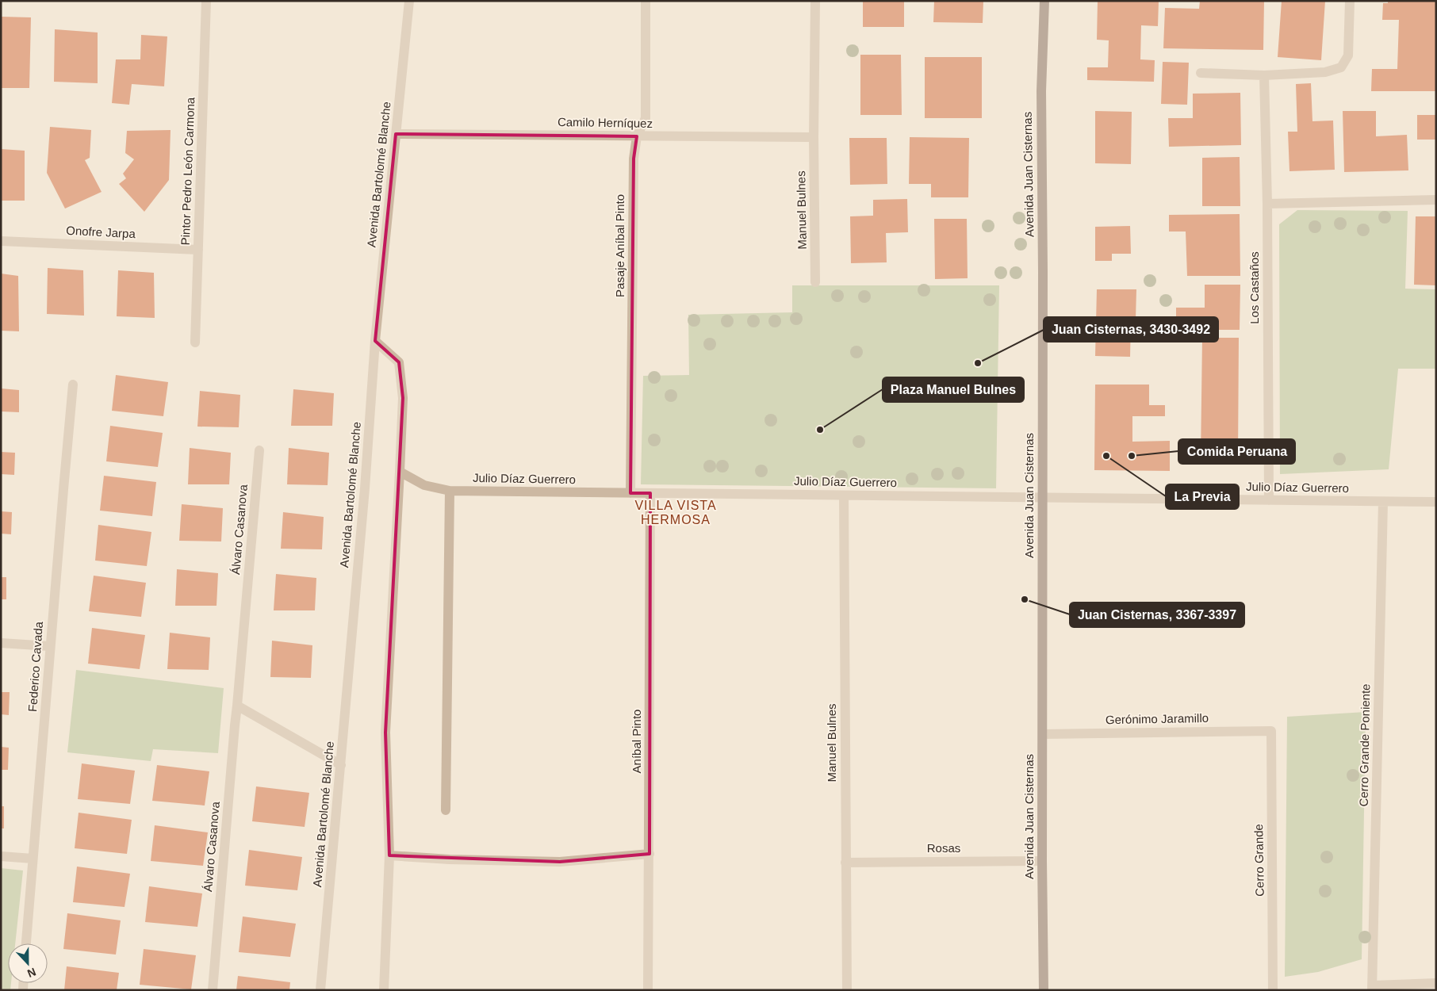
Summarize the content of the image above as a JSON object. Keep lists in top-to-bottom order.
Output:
{
  "streets": {
    "main road": ["Avenida Juan Cisternas"],
    "street": [
      "Camilo Herníquez",
      "Pintor Pedro León Carmona",
      "Avenida Bartolomé Blanche",
      "Manuel Bulnes",
      "Onofre Jarpa",
      "Pasaje Aníbal Pinto",
      "Los Castaños",
      "Julio Díaz Guerrero",
      "Álvaro Casanova",
      "Federico Cavada",
      "Gerónimo Jaramillo",
      "Aníbal Pinto",
      "Cerro Grande Poniente",
      "Rosas",
      "Cerro Grande"
    ]
  },
  "crossings": [
    ["Camilo Herníquez", "Avenida Bartolomé Blanche"],
    ["Camilo Herníquez", "Manuel Bulnes"],
    ["Camilo Herníquez", "Pasaje Aníbal Pinto"],
    ["Pintor Pedro León Carmona", "Onofre Jarpa"],
    ["Avenida Juan Cisternas", "Julio Díaz Guerrero"],
    ["Avenida Juan Cisternas", "Gerónimo Jaramillo"],
    ["Avenida Juan Cisternas", "Rosas"],
    ["Manuel Bulnes", "Julio Díaz Guerrero"],
    ["Manuel Bulnes", "Rosas"],
    ["Pasaje Aníbal Pinto", "Julio Díaz Guerrero"],
    ["Los Castaños", "Julio Díaz Guerrero"],
    ["Julio Díaz Guerrero", "Aníbal Pinto"],
    ["Julio Díaz Guerrero", "Cerro Grande Poniente"],
    ["Gerónimo Jaramillo", "Cerro Grande"]
  ],
  "districts": ["VILLA VISTA HERMOSA"],
  "places": [
    "Juan Cisternas, 3430-3492",
    "Plaza Manuel Bulnes",
    "La Previa",
    "Comida Peruana",
    "Juan Cisternas, 3367-3397"
  ],
  "north": "bottom"
}
